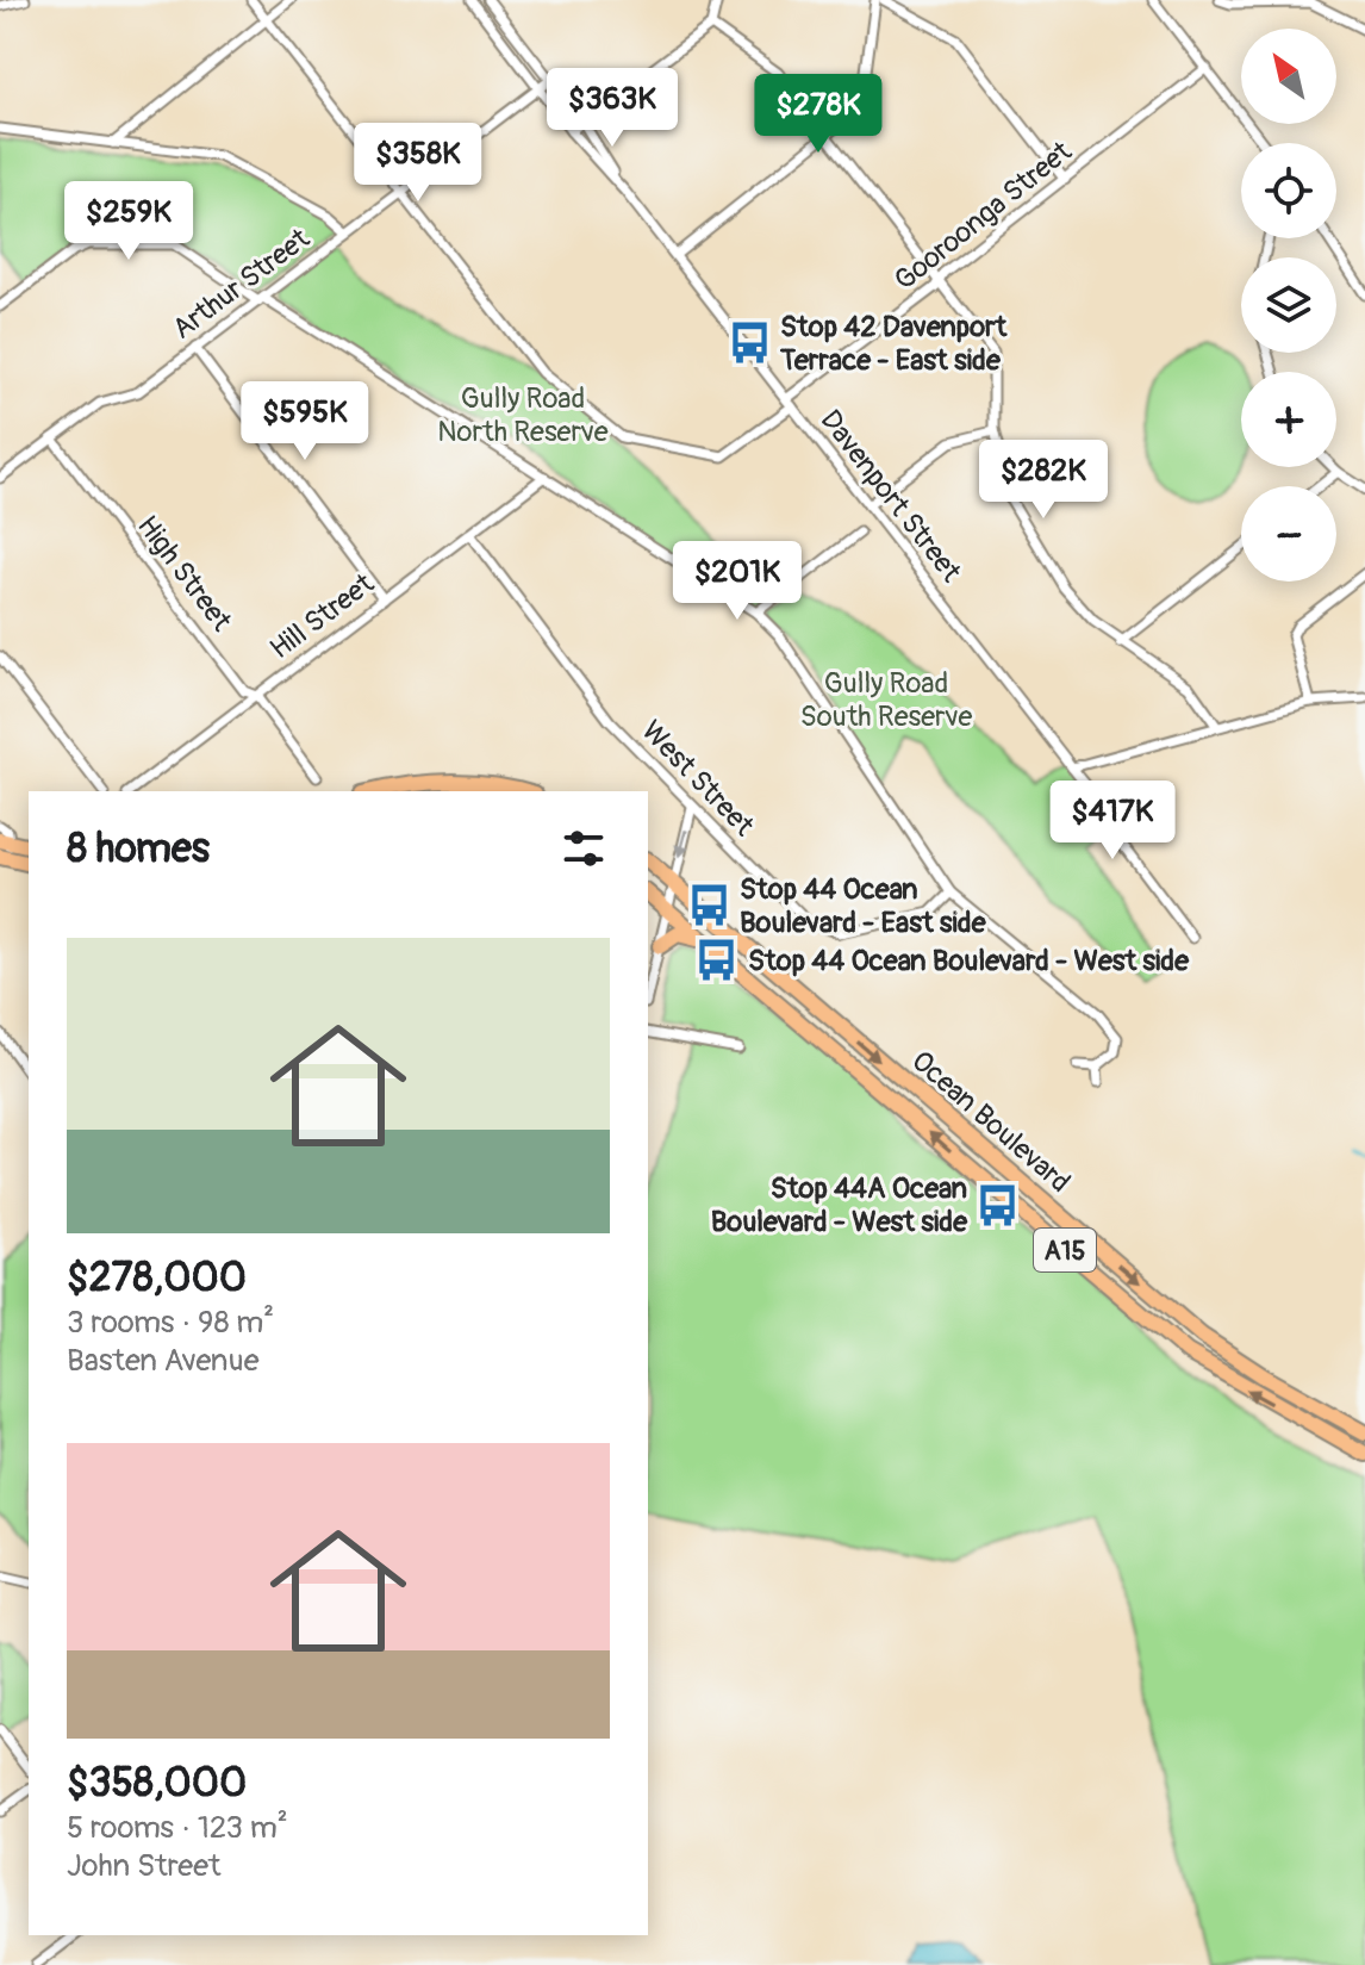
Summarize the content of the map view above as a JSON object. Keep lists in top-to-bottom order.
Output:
{
  "streets": {
    "main road": ["Ocean Boulevard", "A15"],
    "street": [
      "Gooroonga Street",
      "Arthur Street",
      "Davenport Street",
      "High Street",
      "Hill Street",
      "West Street"
    ]
  },
  "crossings": [
    ["Gooroonga Street", "Arthur Street"],
    ["Gooroonga Street", "Davenport Street"],
    ["Arthur Street", "High Street"],
    ["High Street", "Hill Street"],
    ["Hill Street", "West Street"]
  ],
  "parks": ["Gully Road North Reserve", "Gully Road South Reserve"],
  "places": {
    "bus stop": [
      "Stop 42 Davenport Terrace - East side",
      "Stop 44 Ocean Boulevard - East side",
      "Stop 44 Ocean Boulevard - West side",
      "Stop 44A Ocean Boulevard - West side"
    ]
  },
  "north": "top left",
  "page": {
    "map_buttons": ["+", "−"],
    "price": [
      "$363K",
      "$278K",
      "$358K",
      "$259K",
      "$595K",
      "$282K",
      "$201K",
      "$417K"
    ],
    "heading": "8 homes",
    "list": [
      {
        "name": "$278,000",
        "note": "3 rooms · 98 m² · Basten Avenue"
      },
      {
        "name": "$358,000",
        "note": "5 rooms · 123 m² · John Street"
      }
    ]
  }
}
